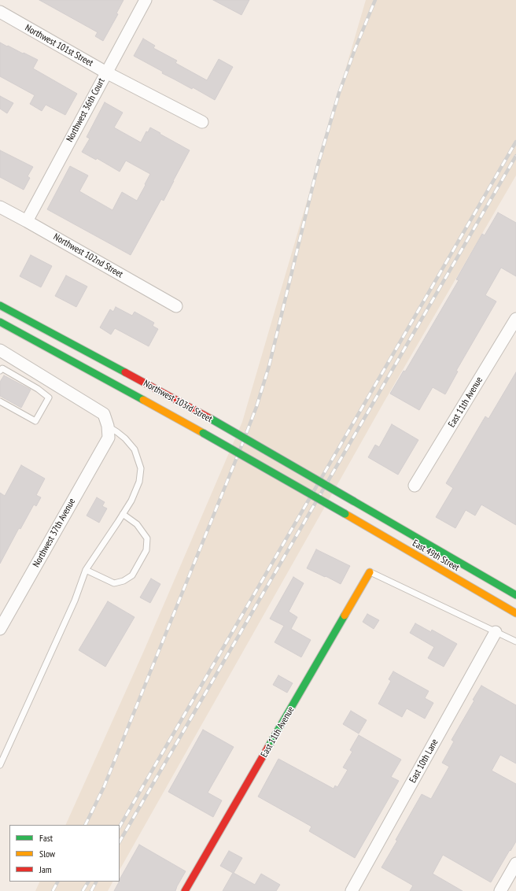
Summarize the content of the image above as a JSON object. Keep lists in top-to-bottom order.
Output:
{
  "streets": {
    "main road": ["Northwest 103rd Street", "East 11th Avenue", "East 49th Street"],
    "street": [
      "Northwest 101st Street",
      "Northwest 36th Court",
      "Northwest 102nd Street",
      "Northwest 37th Avenue",
      "East 10th Lane"
    ]
  },
  "crossings": [
    ["Northwest 101st Street", "Northwest 36th Court"],
    ["Northwest 36th Court", "Northwest 102nd Street"],
    ["Northwest 103rd Street", "East 49th Street"]
  ],
  "legend": ["Fast", "Slow", "Jam"]
}
